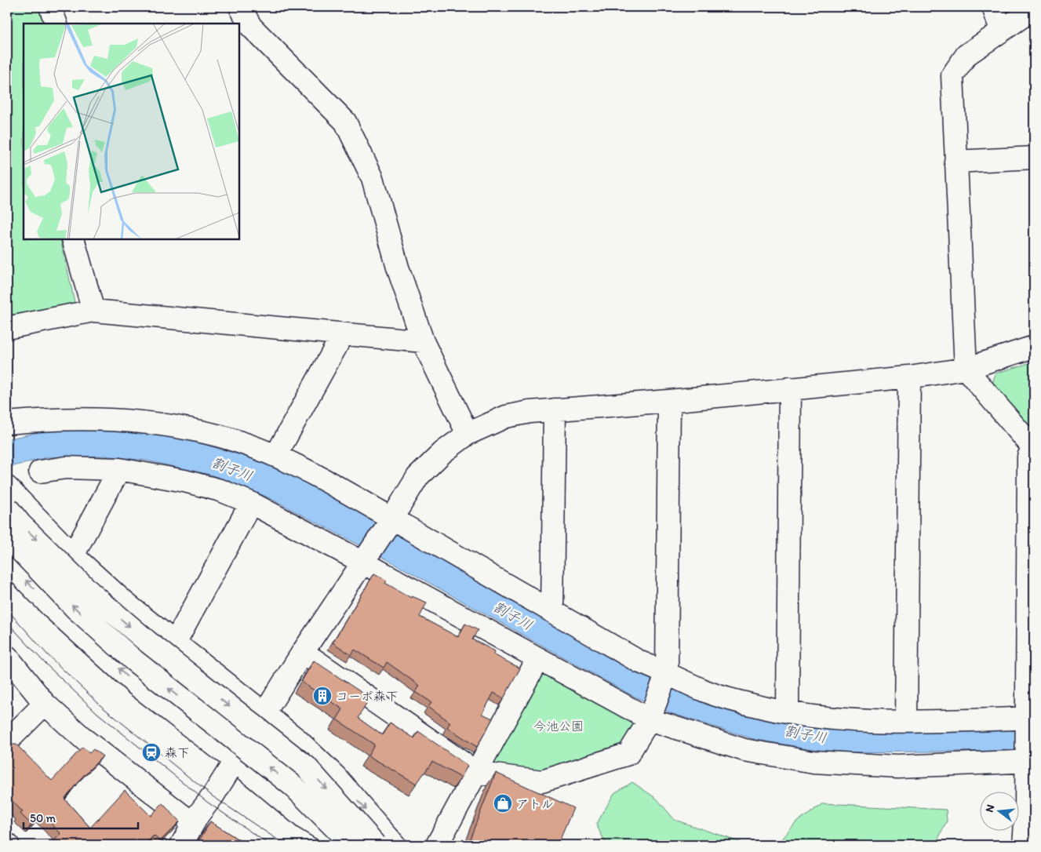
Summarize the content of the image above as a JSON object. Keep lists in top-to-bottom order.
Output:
{
  "water": ["割子川"],
  "parks": ["今池公園"],
  "places": {
    "building": ["コーポ森下"],
    "station": ["森下"],
    "shop": ["アトル"]
  },
  "scale_bar": "50 m",
  "north": "left"
}
